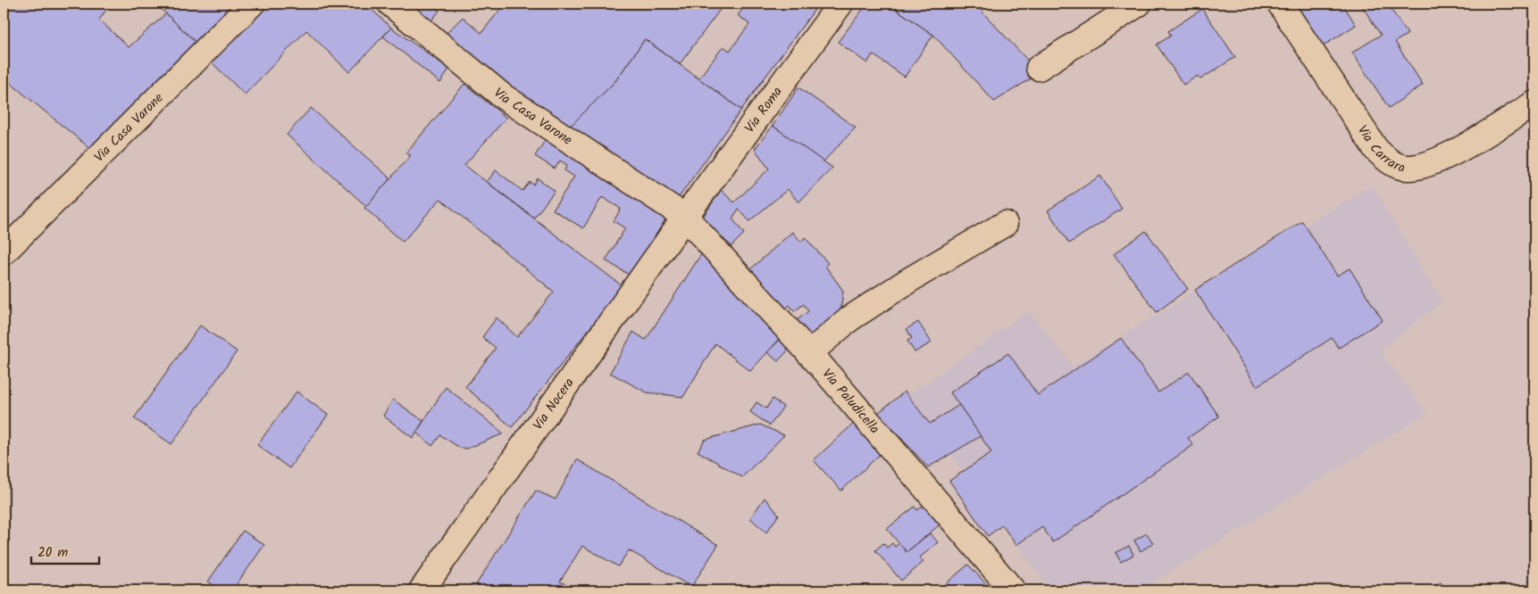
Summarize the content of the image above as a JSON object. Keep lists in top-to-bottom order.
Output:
{
  "streets": {
    "street": [
      "Via Roma",
      "Via Casa Varone",
      "Via Carrara",
      "Via Paludicella",
      "Via Nocera"
    ]
  },
  "crossings": [
    ["Via Roma", "Via Casa Varone"],
    ["Via Roma", "Via Paludicella"],
    ["Via Roma", "Via Nocera"],
    ["Via Casa Varone", "Via Paludicella"],
    ["Via Casa Varone", "Via Nocera"],
    ["Via Paludicella", "Via Nocera"]
  ],
  "scale_bar": "20 m"
}
